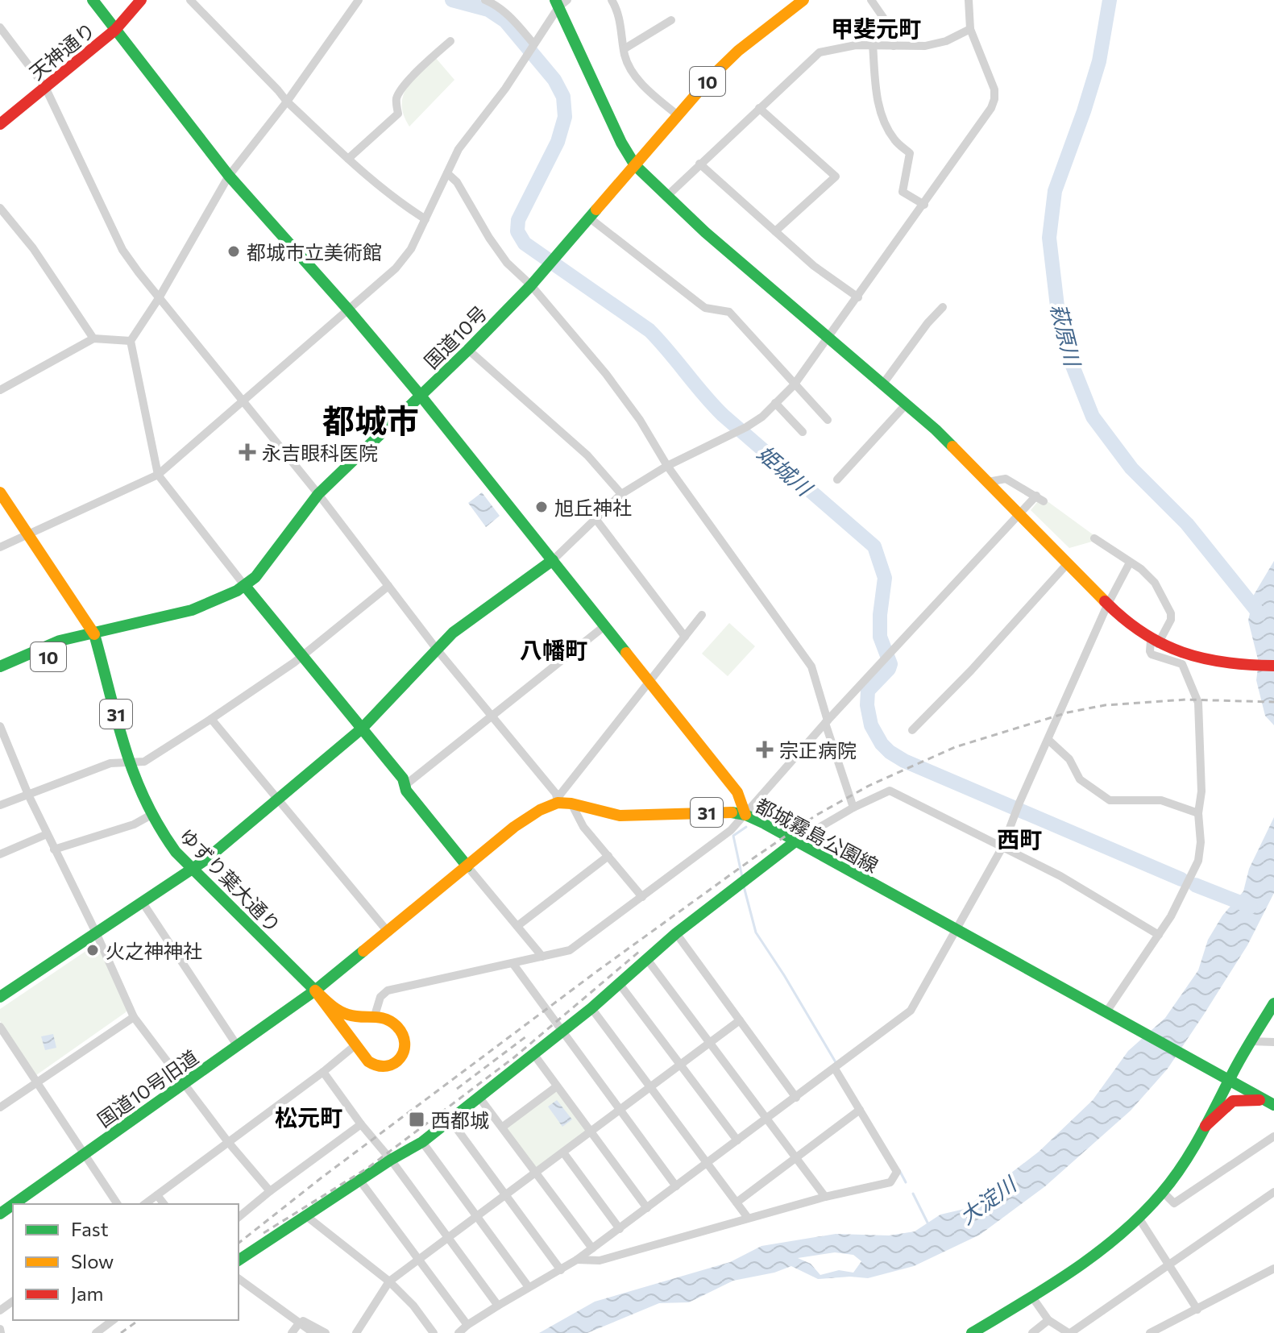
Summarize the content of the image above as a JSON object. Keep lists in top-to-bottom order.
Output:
{
  "streets": {
    "main road": [
      "天神通り",
      "10",
      "国道10号",
      "31",
      "都城霧島公園線",
      "ゆずり葉大通り",
      "国道10号旧道"
    ]
  },
  "crossings": [
    ["国道10号", "ゆずり葉大通り"],
    ["ゆずり葉大通り", "国道10号旧道"]
  ],
  "districts": [
    "甲斐元町",
    "都城市",
    "八幡町",
    "西町",
    "松元町"
  ],
  "water": ["萩原川", "姫城川", "大淀川"],
  "places": {
    "other": ["都城市立美術館", "旭丘神社", "火之神神社"],
    "health": ["永吉眼科医院", "宗正病院"],
    "transit": ["西都城"]
  },
  "legend": ["Fast", "Slow", "Jam"]
}
